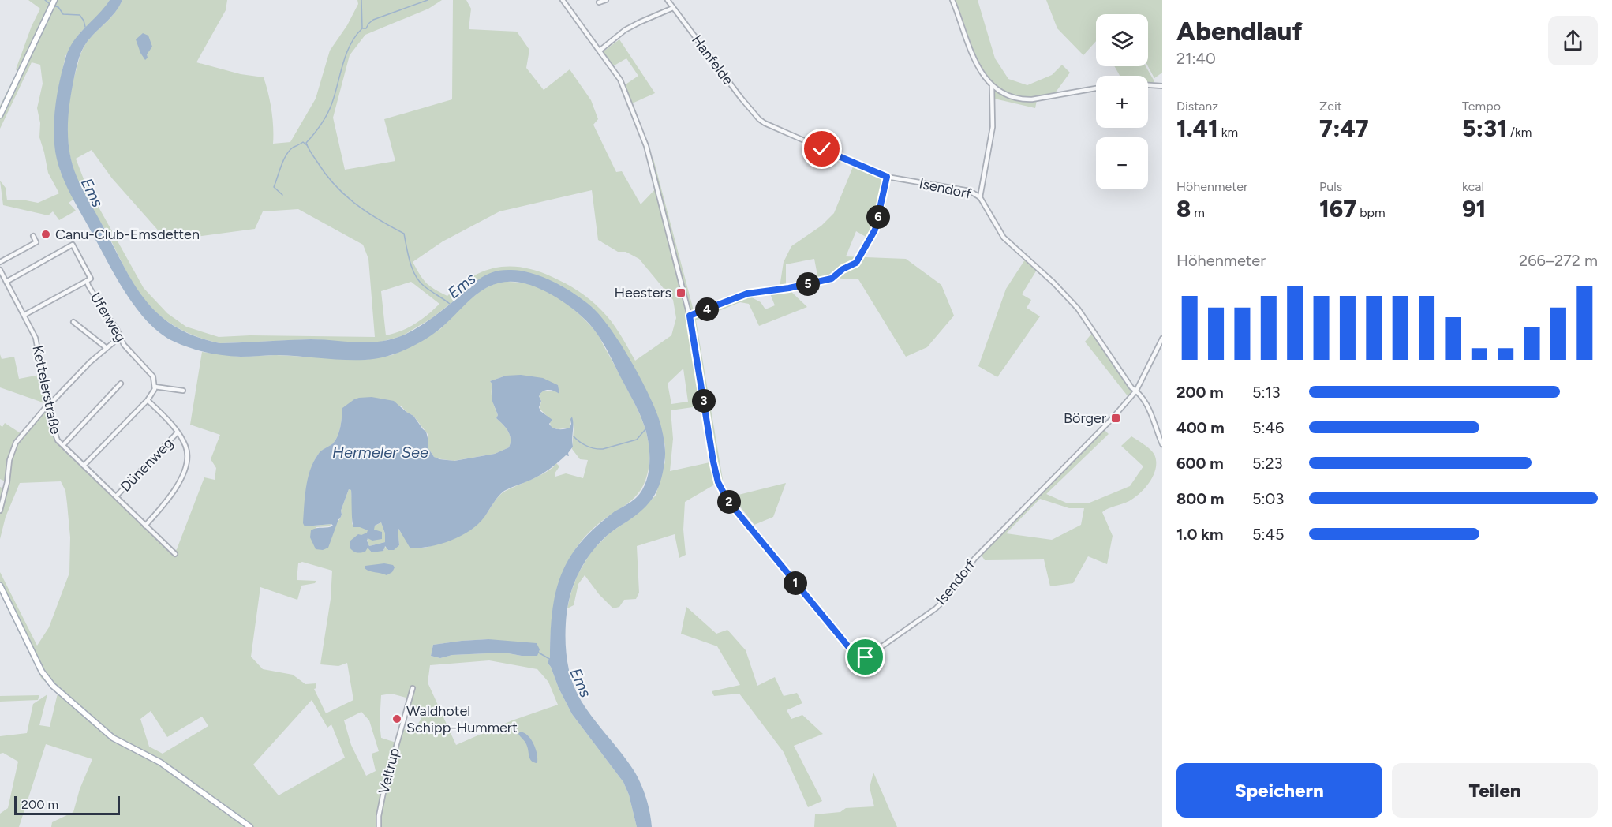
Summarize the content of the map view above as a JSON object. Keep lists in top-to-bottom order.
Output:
{
  "streets": {
    "street": [
      "Hanfelde",
      "Isendorf",
      "Uferweg",
      "Kettelerstraße",
      "Dünenweg",
      "Veltrup"
    ]
  },
  "crossings": [
    ["Hanfelde", "Isendorf"],
    ["Uferweg", "Kettelerstraße"],
    ["Kettelerstraße", "Dünenweg"]
  ],
  "water": ["Ems", "Hermeler See"],
  "places": {
    "other": ["Canu-Club-Emsdetten", "Waldhotel Schipp-Hummert"],
    "transit": ["Heesters", "Börger"]
  },
  "scale_bar": "200 m",
  "page": {
    "heading": ["Abendlauf", "21:40"],
    "map_buttons": ["+", "−"],
    "stats": [
      ["Distanz", "1.41 km"],
      ["Zeit", "7:47"],
      ["Tempo", "5:31 /km"],
      ["Höhenmeter", "8 m"],
      ["Puls", "167 bpm"],
      ["kcal", "91"]
    ],
    "pins": [
      "6",
      "5",
      "4",
      "3",
      "2",
      "1"
    ],
    "chart": ["Höhenmeter", "266–272 m"],
    "list": [
      {
        "name": "200 m",
        "note": "5:13"
      },
      {
        "name": "400 m",
        "note": "5:46"
      },
      {
        "name": "600 m",
        "note": "5:23"
      },
      {
        "name": "800 m",
        "note": "5:03"
      },
      {
        "name": "1.0 km",
        "note": "5:45"
      }
    ],
    "buttons": ["Speichern", "Teilen"],
    "scale": "200 m"
  }
}
